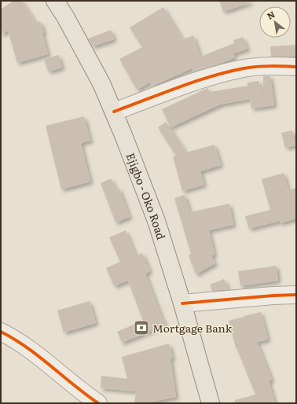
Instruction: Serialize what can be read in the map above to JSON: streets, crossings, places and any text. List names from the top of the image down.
{
  "streets": {
    "main road": ["Ejigbo - Oko Road"]
  },
  "places": {
    "bank": ["Mortgage Bank"]
  },
  "north": "top left"
}
